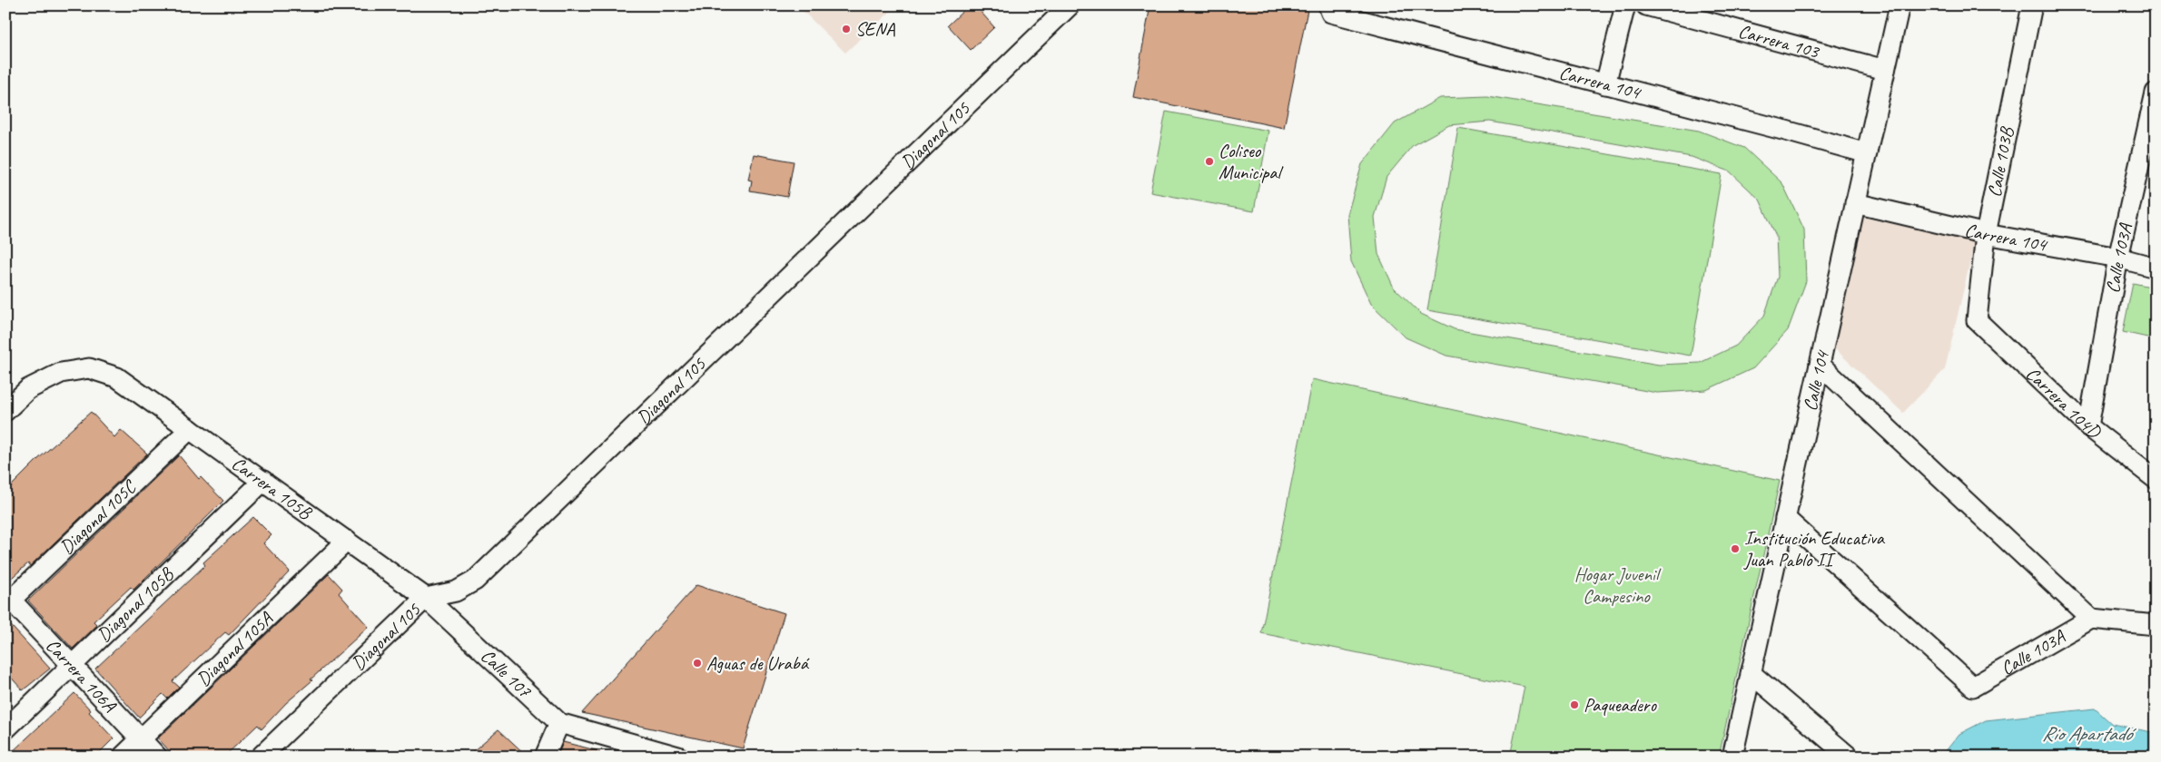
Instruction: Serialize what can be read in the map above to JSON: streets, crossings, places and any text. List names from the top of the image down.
{
  "streets": {
    "street": [
      "Carrera 103",
      "Carrera 104",
      "Diagonal 105",
      "Calle 103B",
      "Calle 103A",
      "Calle 104",
      "Carrera 104D",
      "Carrera 105B",
      "Diagonal 105C",
      "Diagonal 105B",
      "Diagonal 105A",
      "Calle 107",
      "Carrera 106A"
    ]
  },
  "crossings": [
    ["Carrera 103", "Calle 104"],
    ["Carrera 104", "Calle 103B"],
    ["Carrera 104", "Calle 103A"],
    ["Carrera 104", "Calle 104"],
    ["Diagonal 105", "Carrera 105B"],
    ["Diagonal 105", "Calle 107"],
    ["Calle 103B", "Carrera 104D"],
    ["Calle 103A", "Calle 104"],
    ["Calle 103A", "Carrera 104D"],
    ["Carrera 105B", "Diagonal 105C"],
    ["Carrera 105B", "Diagonal 105B"],
    ["Carrera 105B", "Diagonal 105A"],
    ["Carrera 105B", "Calle 107"],
    ["Diagonal 105C", "Carrera 106A"],
    ["Diagonal 105B", "Carrera 106A"],
    ["Diagonal 105A", "Carrera 106A"]
  ],
  "water": ["Rio Apartadó"],
  "parks": ["Hogar Juvenil Campesino"],
  "places": [
    "SENA",
    "Coliseo Municipal",
    "Institución Educativa Juan Pablo II",
    "Aguas de Urabá",
    "Paqueadero"
  ]
}
